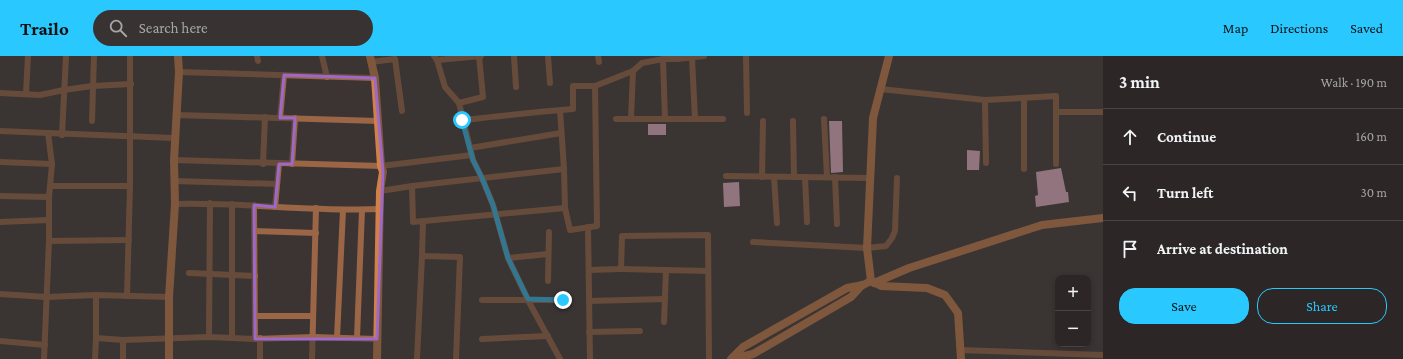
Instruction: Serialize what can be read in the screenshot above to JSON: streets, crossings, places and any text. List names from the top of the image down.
{
  "page": {
    "header": "Trailo",
    "search": "Search here",
    "nav": ["Map", "Directions", "Saved"],
    "heading": ["3 min", "Walk · 190 m"],
    "list": [
      ["Continue", "160 m"],
      ["Turn left", "30 m"],
      "Arrive at destination"
    ],
    "map_buttons": ["+", "−"],
    "buttons": ["Save", "Share"]
  }
}
